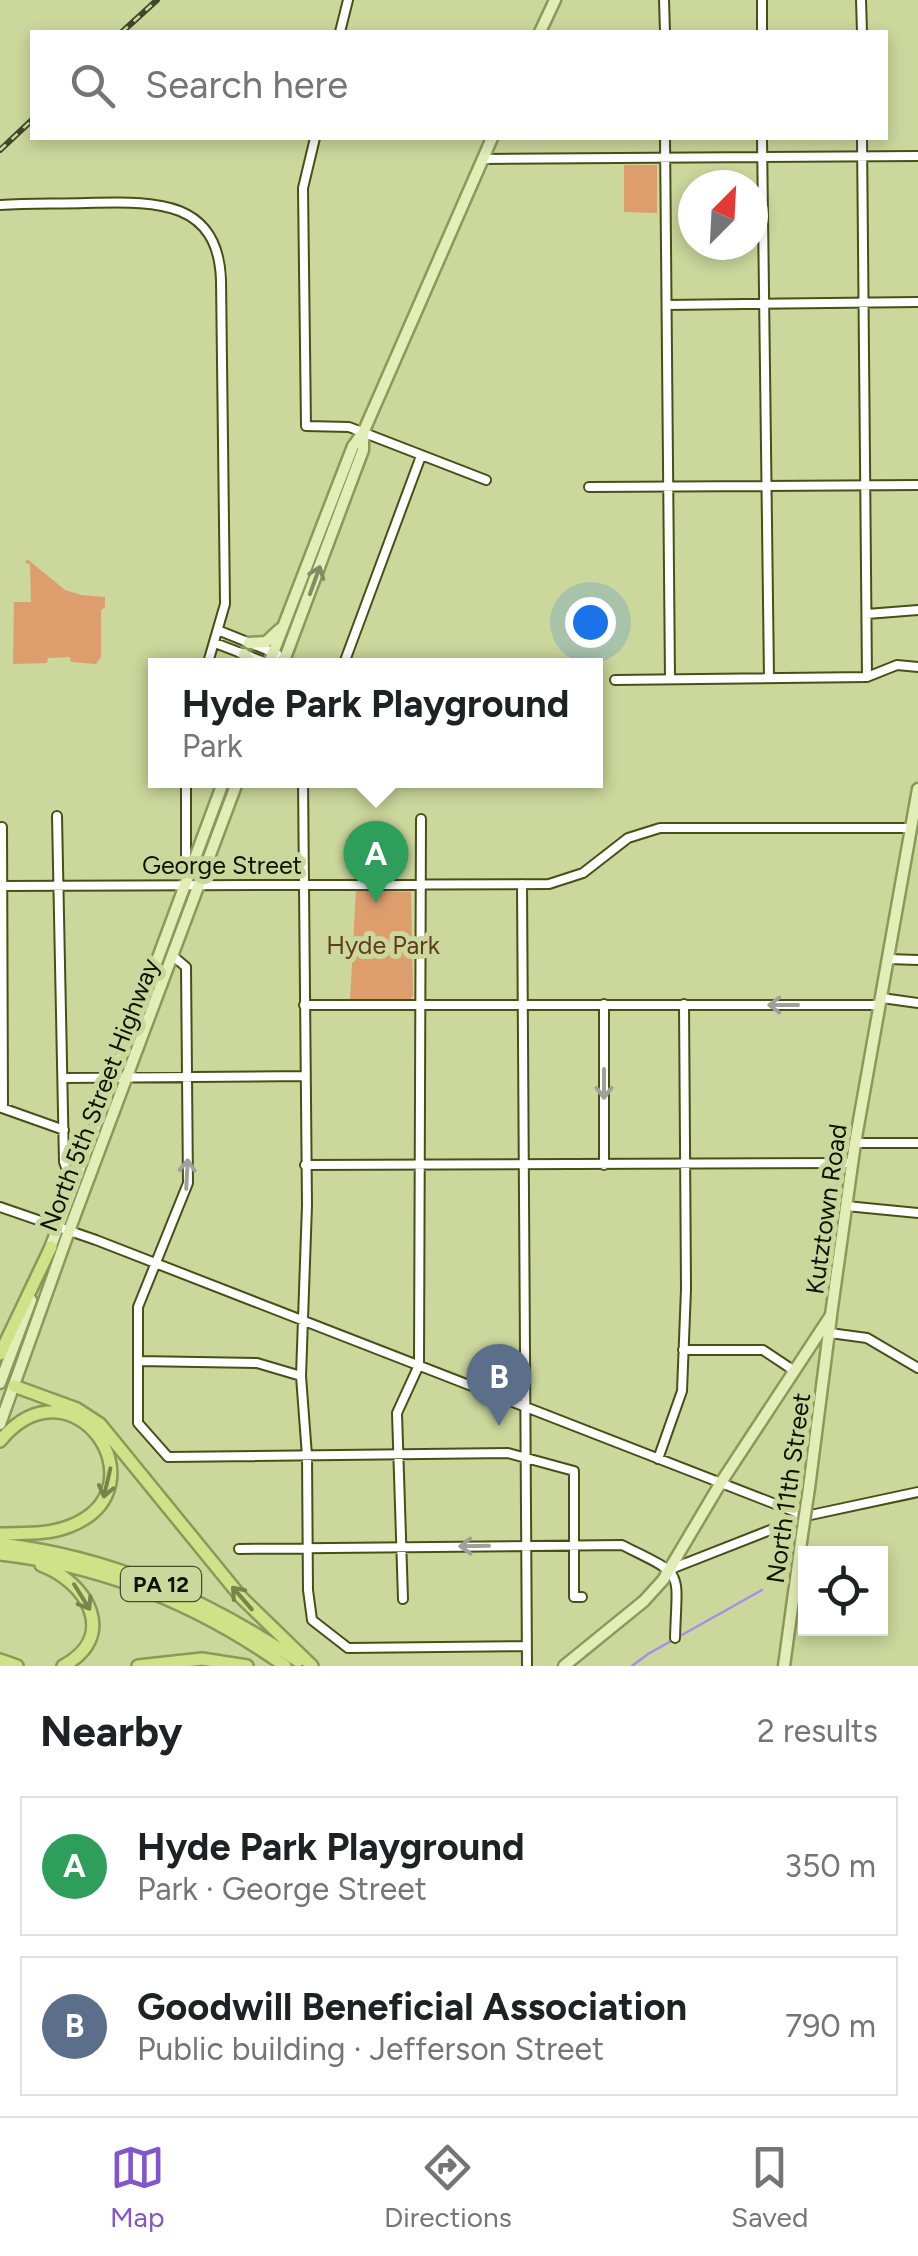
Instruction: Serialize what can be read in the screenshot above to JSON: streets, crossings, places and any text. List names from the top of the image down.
{
  "streets": {
    "highway": ["PA 12"],
    "main road": ["North 5th Street Highway", "Kutztown Road", "North 11th Street"],
    "street": ["George Street"]
  },
  "crossings": [
    ["George Street", "North 5th Street Highway"],
    ["George Street", "Kutztown Road"],
    ["Kutztown Road", "North 11th Street"]
  ],
  "parks": ["Hyde Park"],
  "north": "top right",
  "page": {
    "search": "Search here",
    "popup": ["Hyde Park Playground", "Park"],
    "pins": ["A", "B"],
    "heading": ["Nearby", "2 results"],
    "list": [
      {
        "mark": "A",
        "name": "Hyde Park Playground",
        "note": "Park · George Street",
        "value": "350 m"
      },
      {
        "mark": "B",
        "name": "Goodwill Beneficial Association",
        "note": "Public building · Jefferson Street",
        "value": "790 m"
      }
    ],
    "nav": ["Map", "Directions", "Saved"]
  }
}
